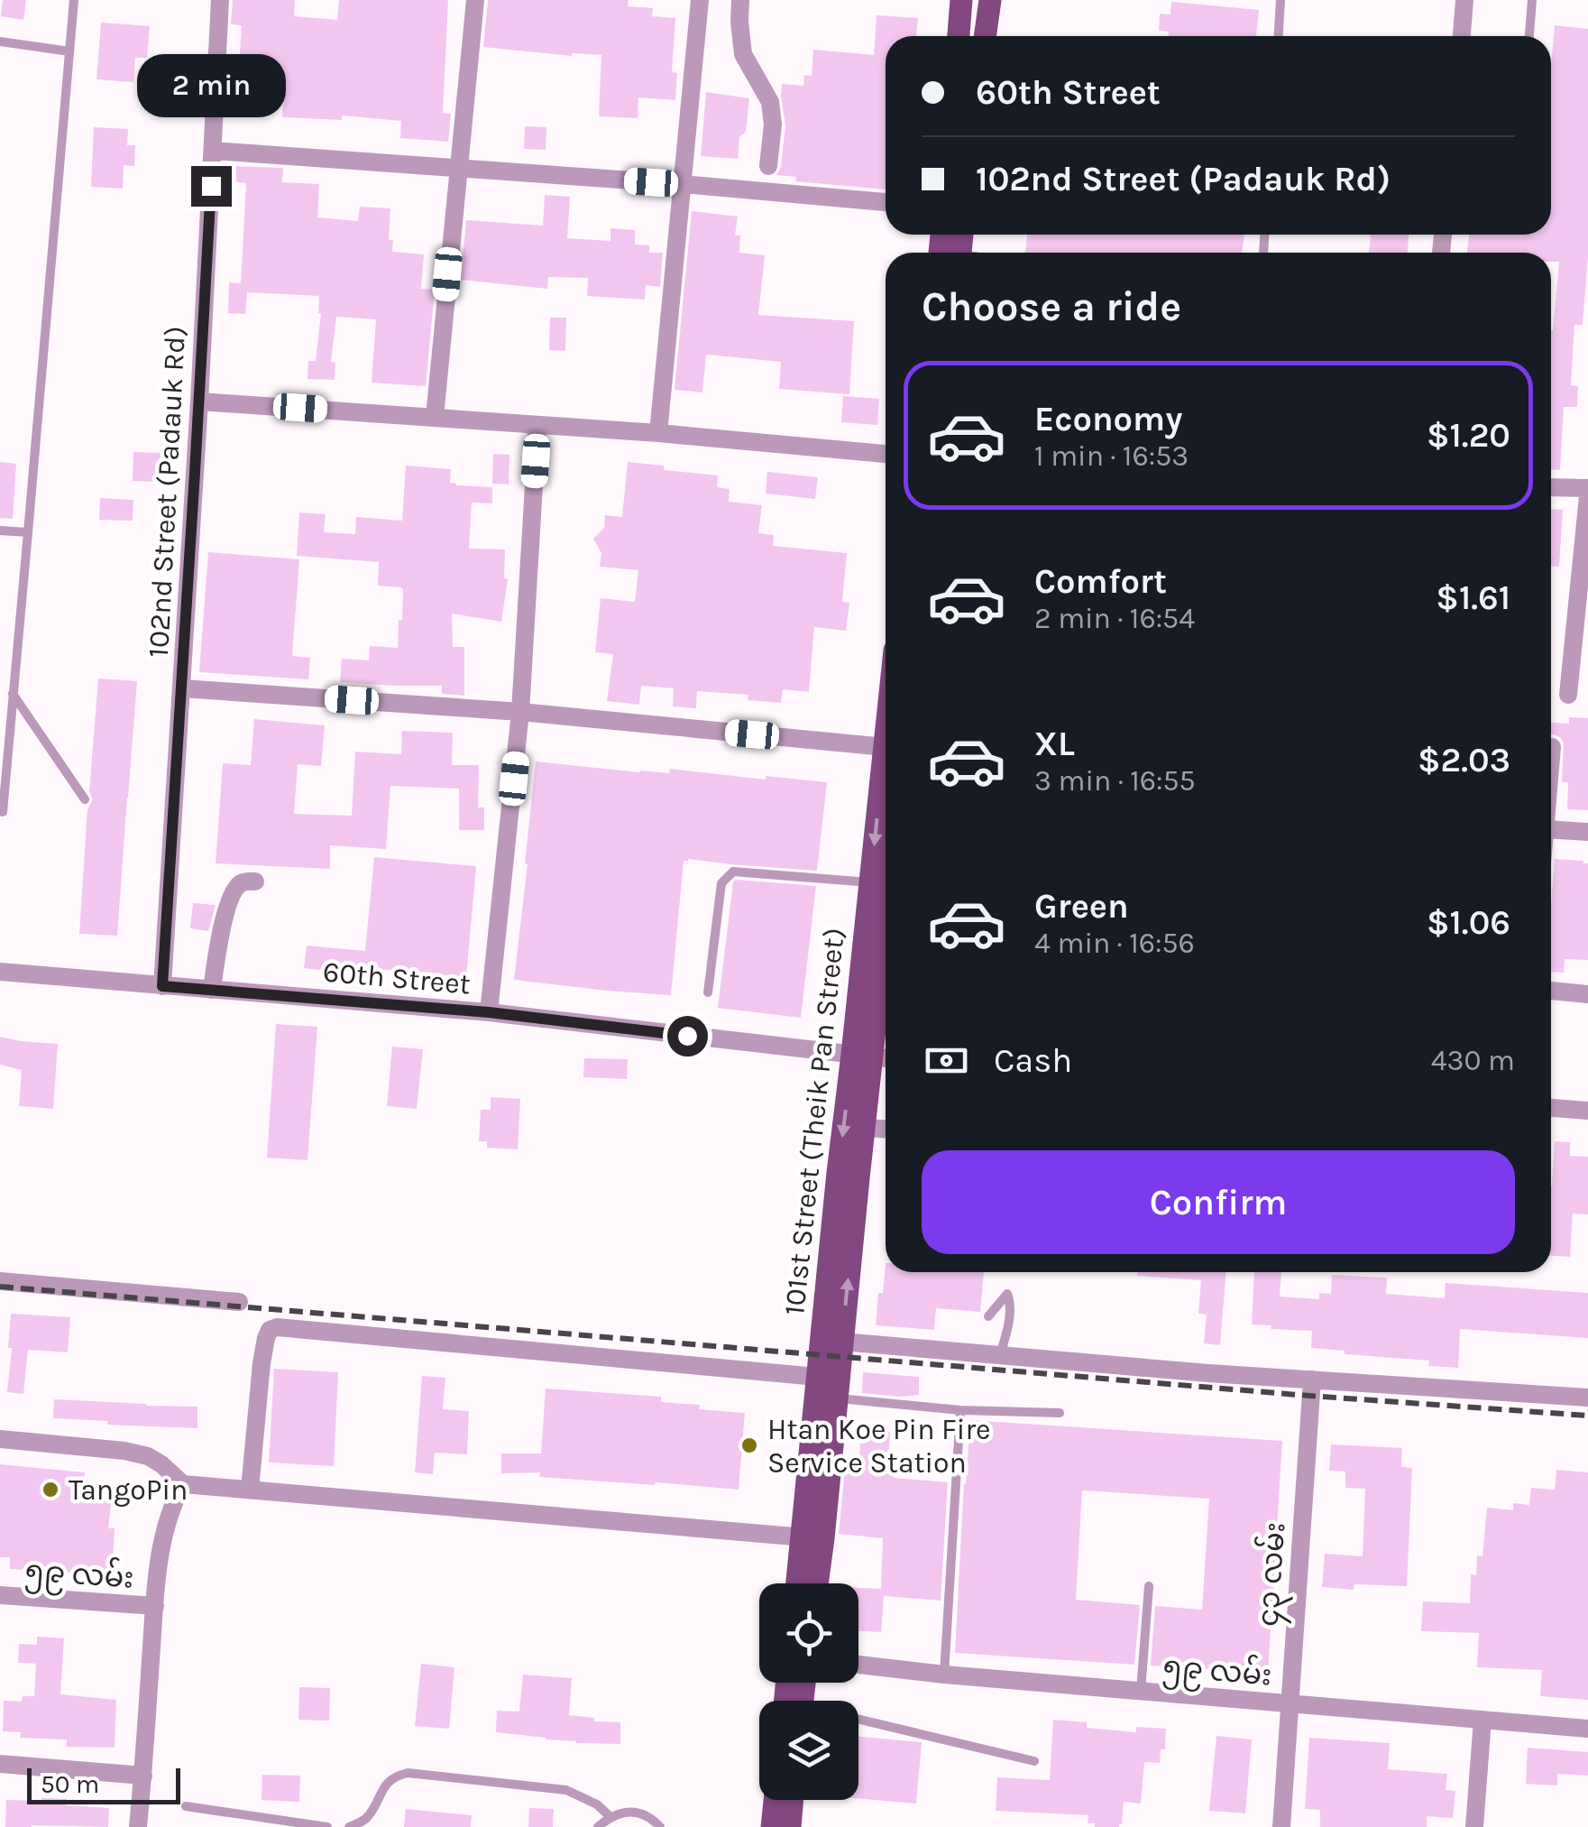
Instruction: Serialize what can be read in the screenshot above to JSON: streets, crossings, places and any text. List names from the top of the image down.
{
  "streets": {
    "main road": ["101st Street (Theik Pan Street)"],
    "street": [
      "102nd Street (Padauk Rd)",
      "60th Street",
      "၅၉ လမ်း",
      "၄၃ လမ်း"
    ]
  },
  "crossings": [
    ["102nd Street (Padauk Rd)", "60th Street"],
    ["60th Street", "101st Street (Theik Pan Street)"],
    ["၅၉ လမ်း", "၄၃ လမ်း"]
  ],
  "places": ["Htan Koe Pin Fire Service Station", "TangoPin"],
  "scale_bar": "50 m",
  "page": {
    "banner": ["60th Street", "102nd Street (Padauk Rd)"],
    "bubble": "2 min",
    "heading": "Choose a ride",
    "list": [
      {
        "name": "Economy",
        "note": "1 min · 16:53",
        "value": "$1.20"
      },
      {
        "name": "Comfort",
        "note": "2 min · 16:54",
        "value": "$1.61"
      },
      {
        "name": "XL",
        "note": "3 min · 16:55",
        "value": "$2.03"
      },
      {
        "name": "Green",
        "note": "4 min · 16:56",
        "value": "$1.06"
      }
    ],
    "pay": ["Cash", "430 m"],
    "buttons": "Confirm",
    "scale": "50 m"
  }
}
